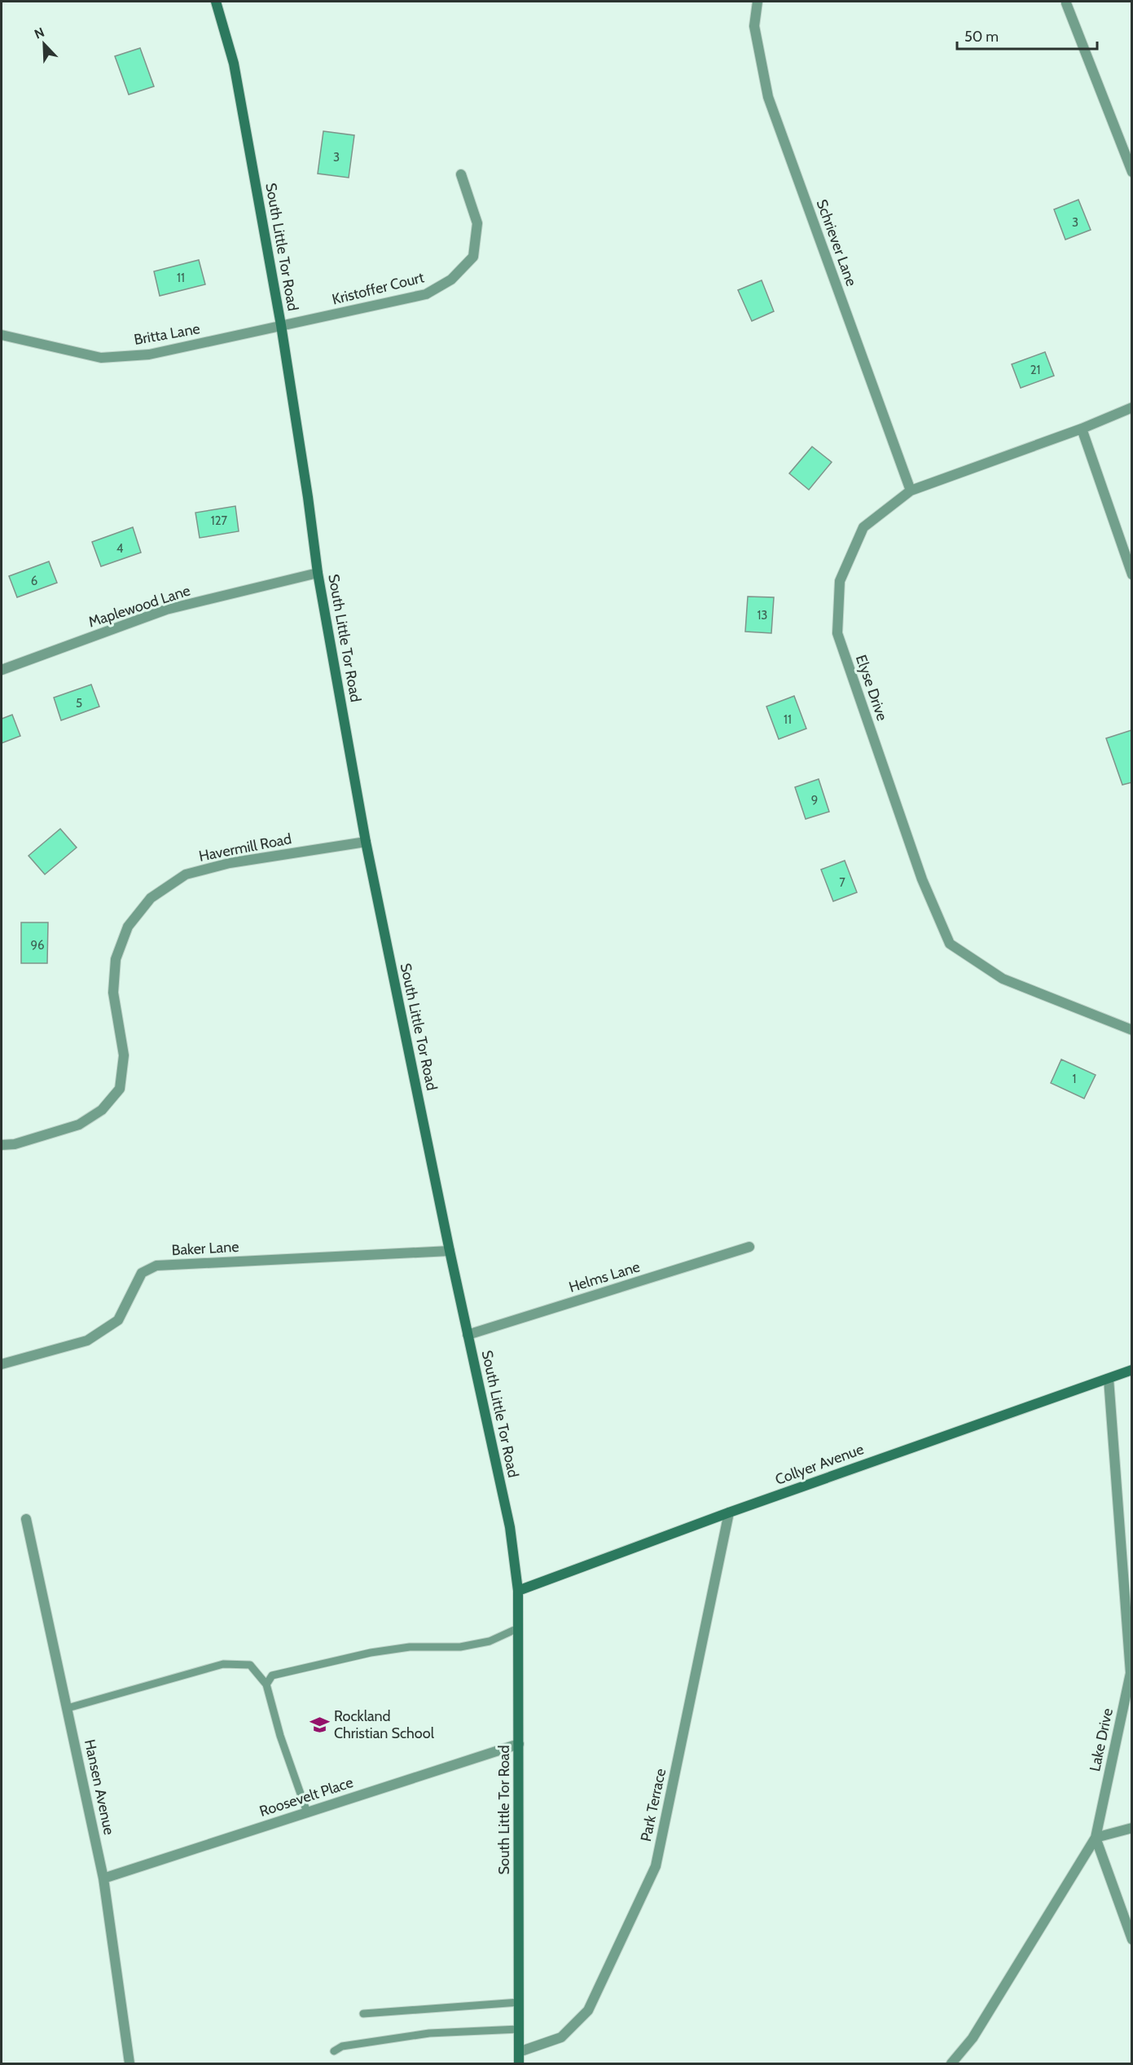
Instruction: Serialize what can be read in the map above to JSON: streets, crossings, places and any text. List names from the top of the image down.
{
  "streets": {
    "street": [
      "Schriever Lane",
      "South Little Tor Road",
      "Kristoffer Court",
      "Britta Lane",
      "Maplewood Lane",
      "Elyse Drive",
      "Havermill Road",
      "Baker Lane",
      "Helms Lane",
      "Collyer Avenue",
      "Lake Drive",
      "Hansen Avenue",
      "Roosevelt Place",
      "Park Terrace"
    ]
  },
  "crossings": [
    ["Schriever Lane", "Elyse Drive"],
    ["South Little Tor Road", "Kristoffer Court"],
    ["South Little Tor Road", "Britta Lane"],
    ["South Little Tor Road", "Maplewood Lane"],
    ["South Little Tor Road", "Havermill Road"],
    ["South Little Tor Road", "Baker Lane"],
    ["South Little Tor Road", "Helms Lane"],
    ["South Little Tor Road", "Collyer Avenue"],
    ["South Little Tor Road", "Roosevelt Place"],
    ["South Little Tor Road", "Park Terrace"],
    ["Kristoffer Court", "Britta Lane"],
    ["Collyer Avenue", "Lake Drive"],
    ["Collyer Avenue", "Park Terrace"],
    ["Hansen Avenue", "Roosevelt Place"]
  ],
  "places": {
    "school or university": ["Rockland Christian School"]
  },
  "house_numbers": [
    "3",
    "3",
    "11",
    "21",
    "127",
    "4",
    "6",
    "13",
    "5",
    "11",
    "9",
    "7",
    "96",
    "1"
  ],
  "scale_bar": "50 m",
  "north": "top left"
}
